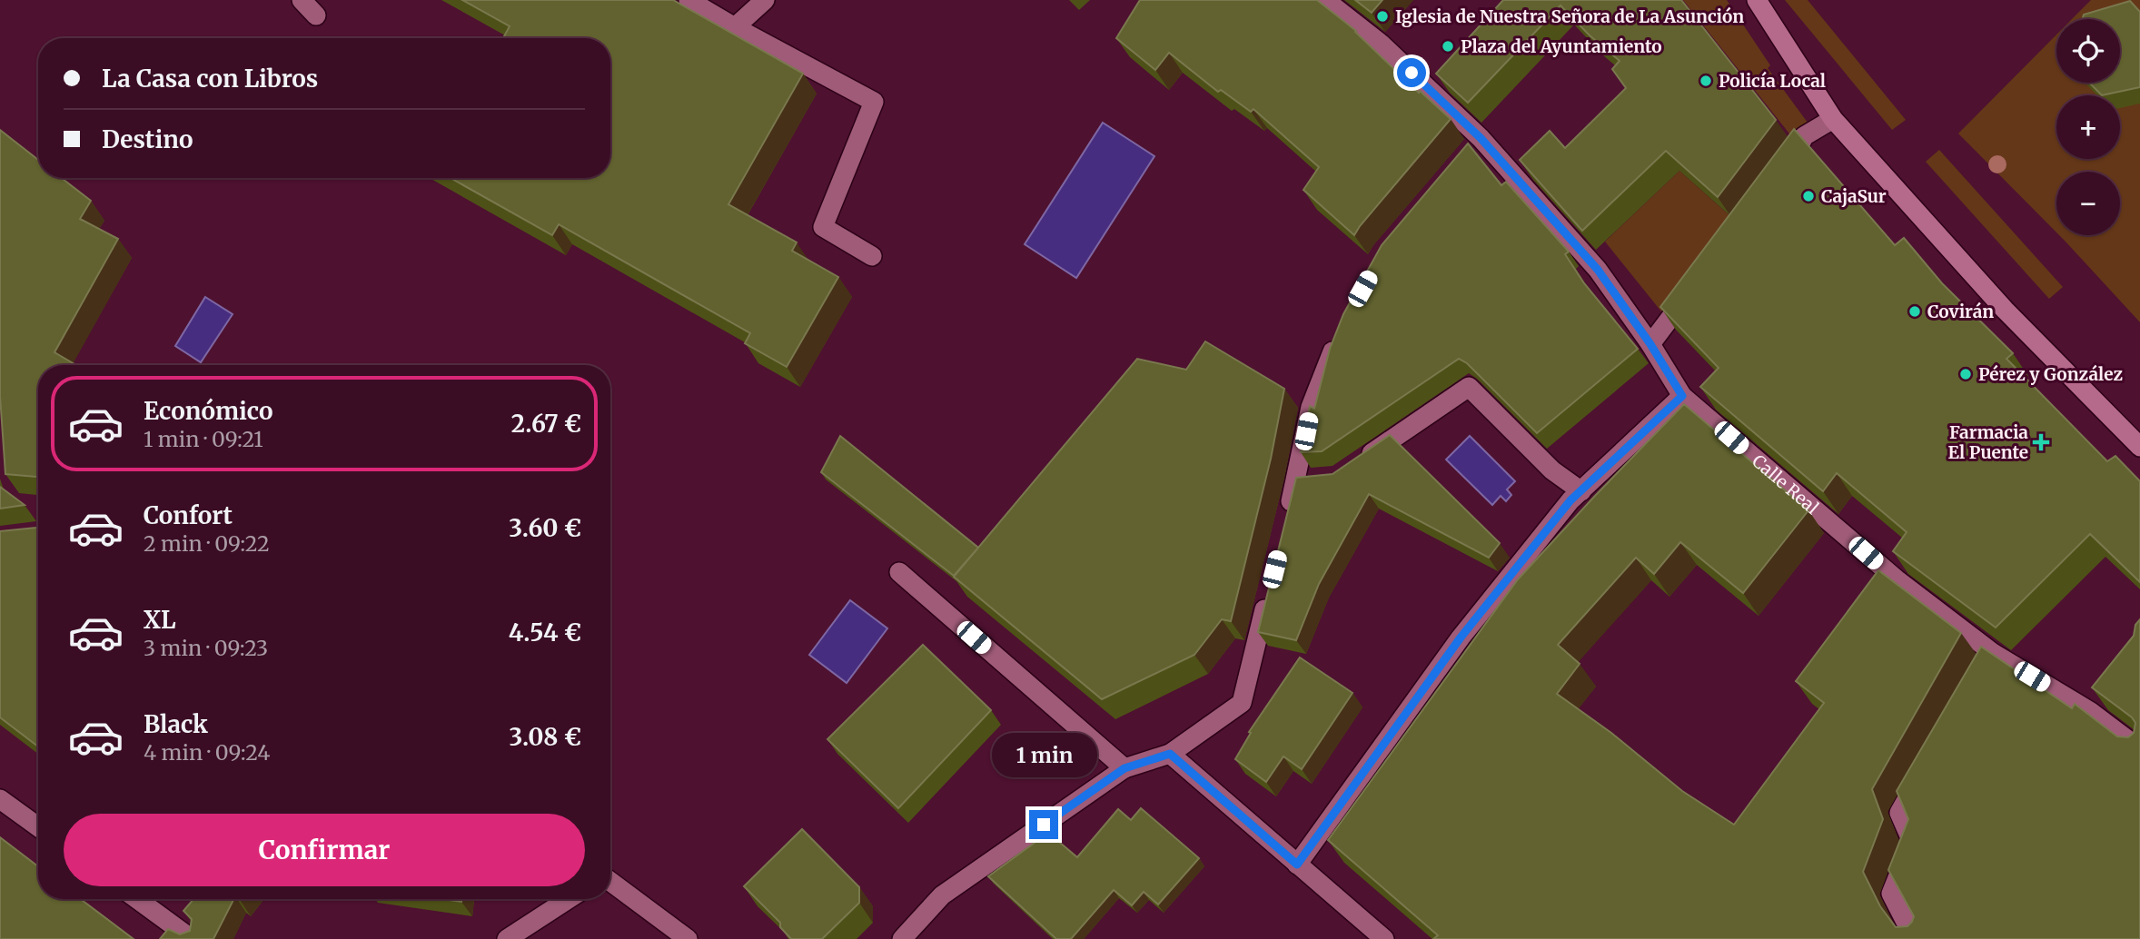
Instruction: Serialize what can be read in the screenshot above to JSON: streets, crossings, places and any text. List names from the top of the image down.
{
  "streets": {
    "street": ["Calle Real"]
  },
  "places": {
    "other": [
      "Iglesia de Nuestra Señora de La Asunción",
      "Plaza del Ayuntamiento",
      "Policía Local",
      "CajaSur",
      "Covirán",
      "Pérez y González"
    ],
    "health": ["Farmacia El Puente"]
  },
  "page": {
    "map_buttons": ["+", "−"],
    "banner": ["La Casa con Libros", "Destino"],
    "list": [
      {
        "name": "Económico",
        "note": "1 min · 09:21",
        "value": "2.67 €"
      },
      {
        "name": "Confort",
        "note": "2 min · 09:22",
        "value": "3.60 €"
      },
      {
        "name": "XL",
        "note": "3 min · 09:23",
        "value": "4.54 €"
      },
      {
        "name": "Black",
        "note": "4 min · 09:24",
        "value": "3.08 €"
      }
    ],
    "bubble": "1 min",
    "buttons": "Confirmar"
  }
}
